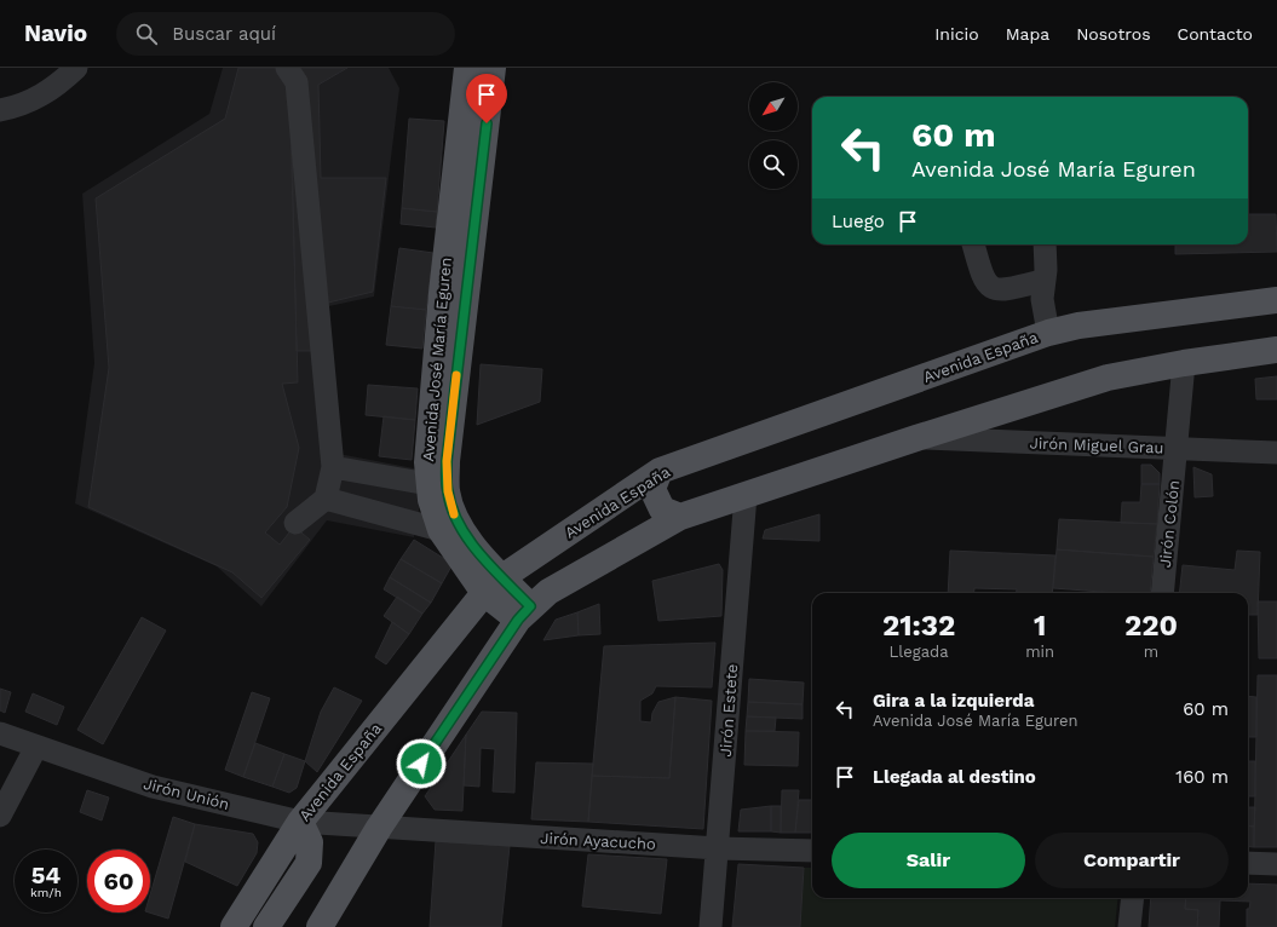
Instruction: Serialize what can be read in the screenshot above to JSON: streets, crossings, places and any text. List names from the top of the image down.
{
  "streets": {
    "main road": ["Avenida España", "Avenida José María Eguren"],
    "street": [
      "Jirón Miguel Grau",
      "Jirón Colón",
      "Jirón Estete",
      "Jirón Unión",
      "Jirón Ayacucho"
    ]
  },
  "crossings": [
    ["Avenida España", "Avenida José María Eguren"],
    ["Avenida España", "Jirón Unión"],
    ["Jirón Miguel Grau", "Jirón Colón"],
    ["Jirón Estete", "Jirón Ayacucho"],
    ["Jirón Unión", "Jirón Ayacucho"]
  ],
  "north": "bottom left",
  "page": {
    "header": "Navio",
    "search": "Buscar aquí",
    "nav": [
      "Inicio",
      "Mapa",
      "Nosotros",
      "Contacto"
    ],
    "turn": ["60 m", "Avenida José María Eguren"],
    "then": "Luego",
    "eta": [
      "21:32",
      "Llegada",
      "1",
      "min",
      "220",
      "m"
    ],
    "list": [
      {
        "name": "Gira a la izquierda",
        "note": "Avenida José María Eguren",
        "value": "60 m"
      },
      {
        "name": "Llegada al destino",
        "value": "160 m"
      }
    ],
    "buttons": ["Salir", "Compartir"],
    "speed": "54 km/h",
    "limit": "60"
  }
}
